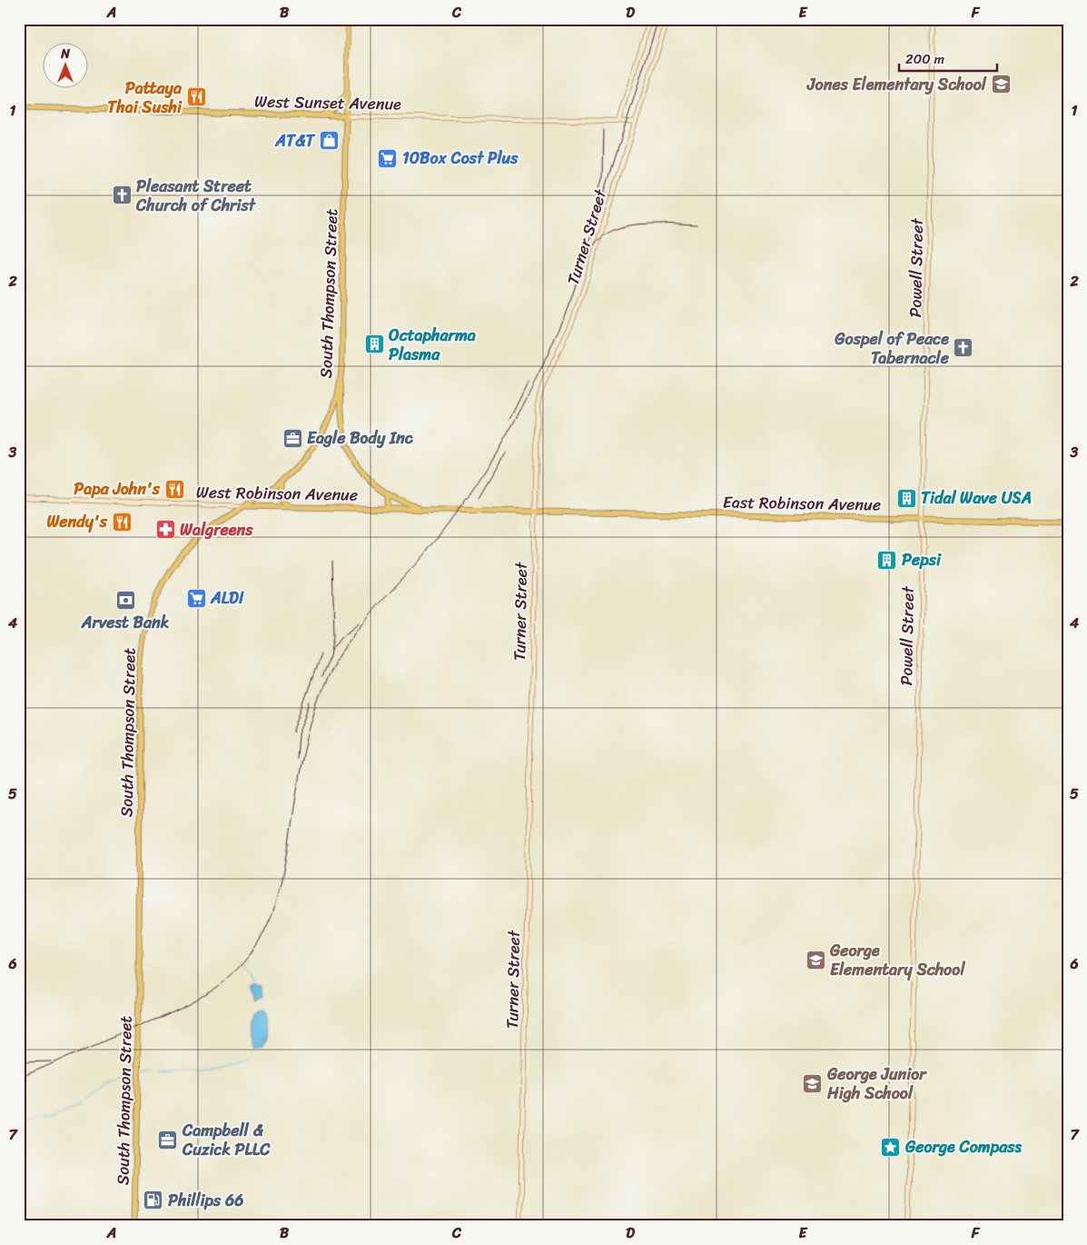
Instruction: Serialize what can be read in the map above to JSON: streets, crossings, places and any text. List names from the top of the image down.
{
  "streets": {
    "highway": [
      "West Sunset Avenue",
      "South Thompson Street",
      "West Robinson Avenue",
      "East Robinson Avenue"
    ],
    "street": ["Turner Street", "Powell Street"]
  },
  "crossings": [
    ["West Sunset Avenue", "Turner Street"],
    ["West Sunset Avenue", "South Thompson Street"],
    ["Turner Street", "West Robinson Avenue"],
    ["Turner Street", "East Robinson Avenue"],
    ["Powell Street", "East Robinson Avenue"],
    ["South Thompson Street", "West Robinson Avenue"],
    ["West Robinson Avenue", "East Robinson Avenue"]
  ],
  "places": {
    "school or university": ["Jones Elementary School", "George Elementary School", "George Junior High School"],
    "restaurant": ["Pattaya Thai Sushi", "Papa John's", "Wendy's"],
    "shop": ["AT&T"],
    "supermarket": ["10Box Cost Plus", "ALDI"],
    "church": ["Pleasant Street Church of Christ", "Gospel of Peace Tabernacle"],
    "building": ["Octapharma Plasma", "Tidal Wave USA", "Pepsi"],
    "office": ["Eagle Body Inc", "Campbell & Cuzick PLLC"],
    "pharmacy": ["Walgreens"],
    "bank": ["Arvest Bank"],
    "place": ["George Compass"],
    "fuel station": ["Phillips 66"]
  },
  "scale_bar": "200 m",
  "north": "top",
  "grid": {
    "columns": [
      "A",
      "B",
      "C",
      "D",
      "E",
      "F"
    ],
    "rows": [
      "1",
      "2",
      "3",
      "4",
      "5",
      "6",
      "7"
    ]
  }
}
